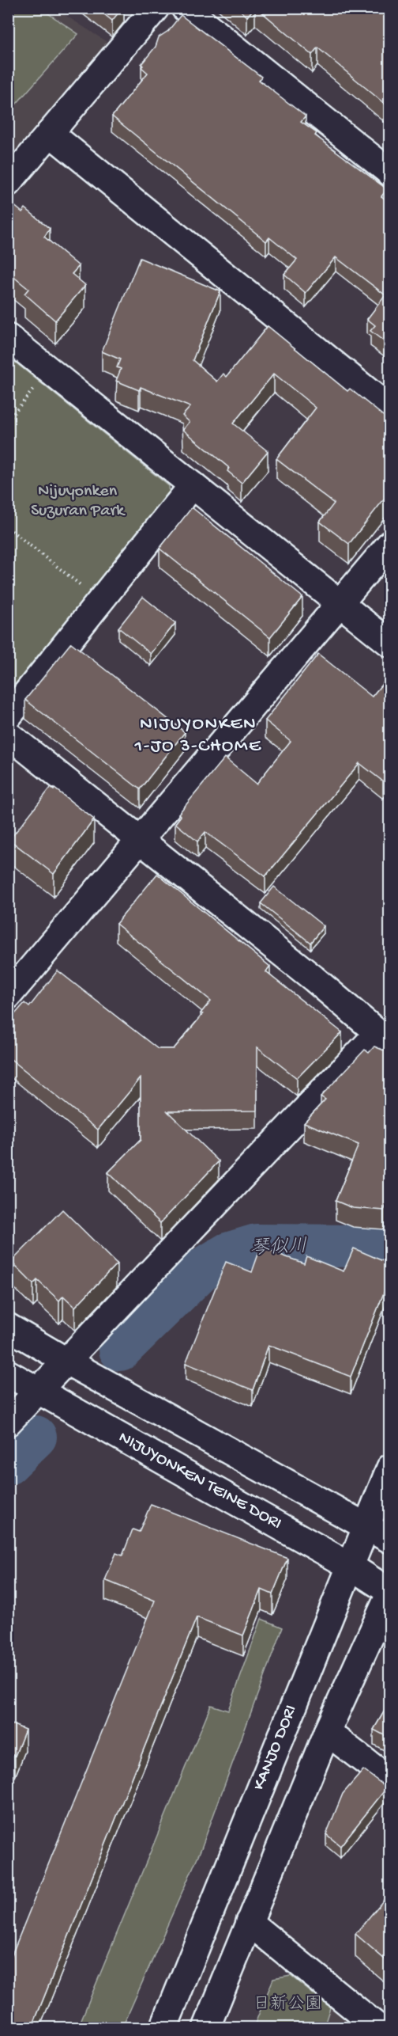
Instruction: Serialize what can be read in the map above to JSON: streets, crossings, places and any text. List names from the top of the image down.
{
  "streets": {
    "street": ["NIJUYONKEN TEINE DORI", "KANJO DORI"]
  },
  "crossings": [
    ["NIJUYONKEN TEINE DORI", "KANJO DORI"]
  ],
  "districts": ["NIJUYONKEN 1-JO 3-CHOME"],
  "water": ["琴似川"],
  "parks": ["Nijuyonken Suzuran Park", "日新公園"]
}
